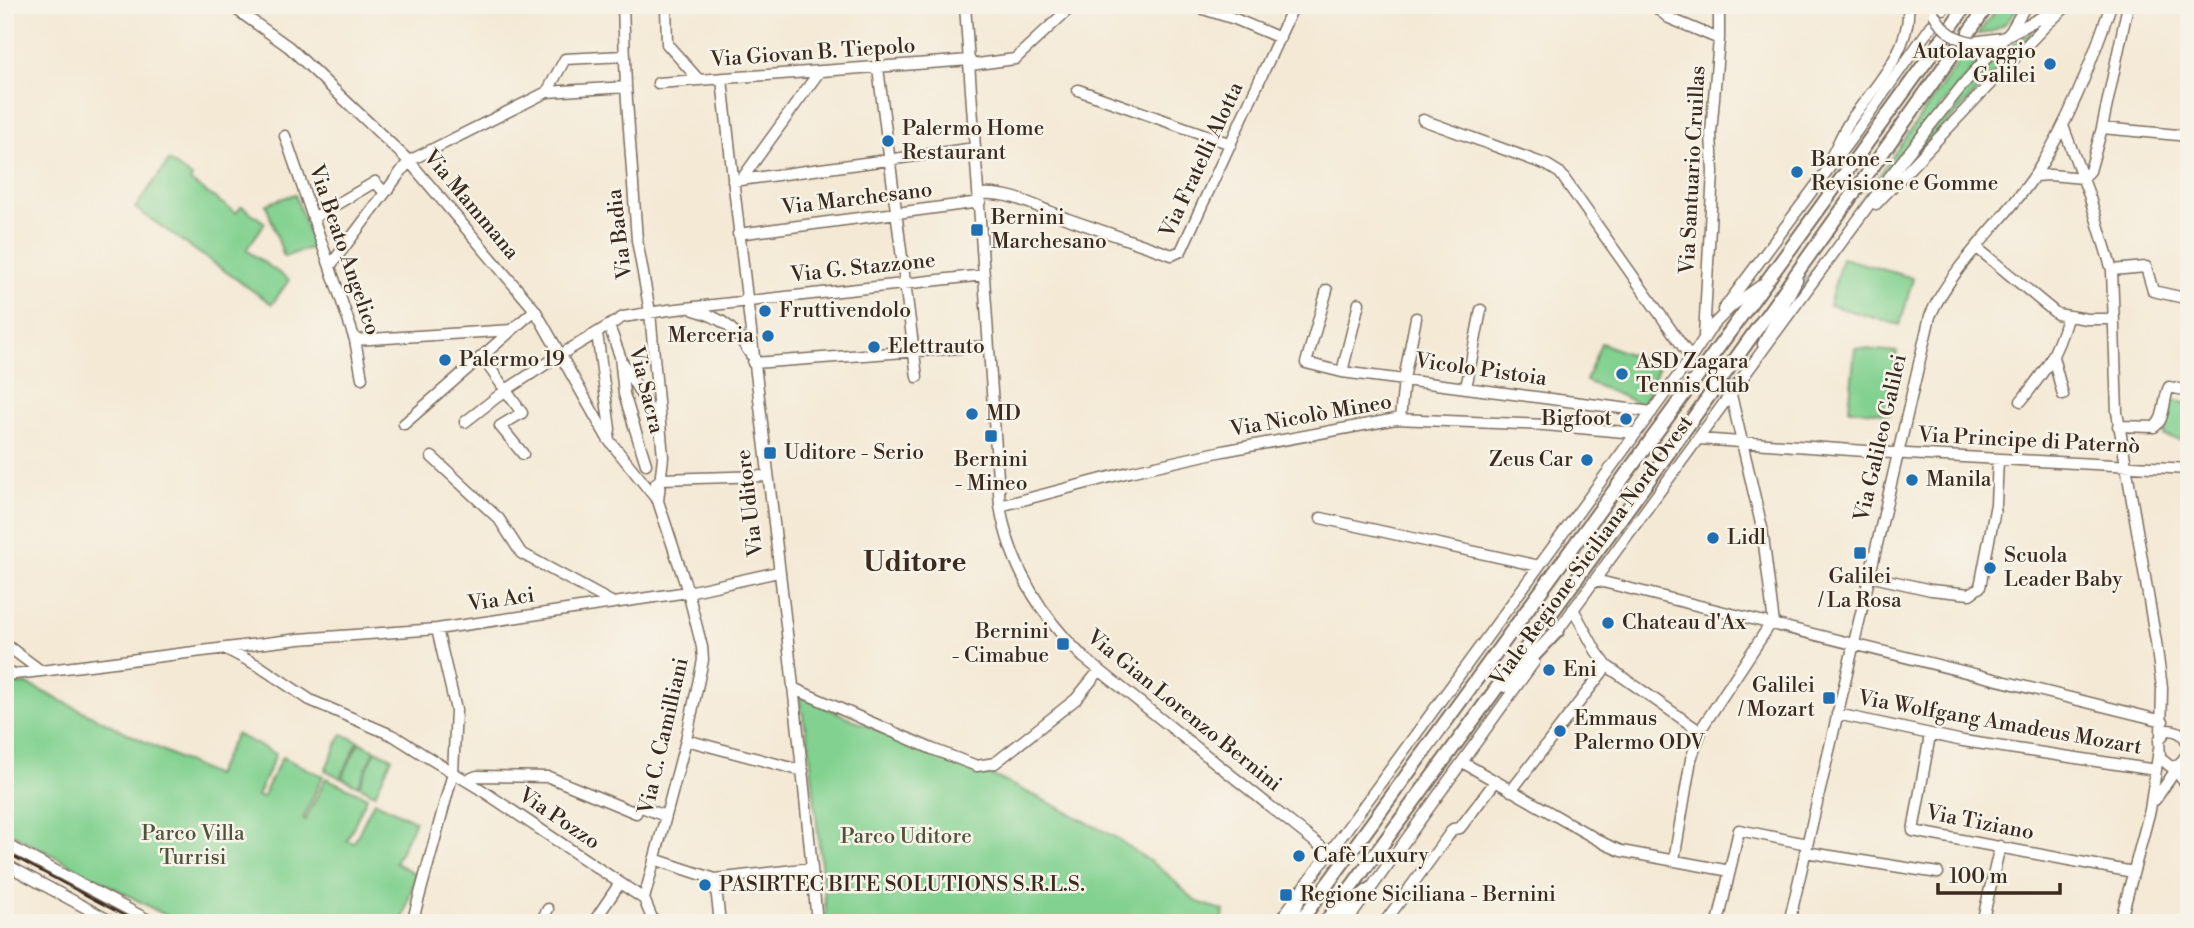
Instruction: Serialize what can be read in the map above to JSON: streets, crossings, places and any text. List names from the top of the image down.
{
  "streets": {
    "main road": ["Viale Regione Siciliana Nord Ovest"],
    "street": [
      "Via Giovan B. Tiepolo",
      "Via Fratelli Alotta",
      "Via Santuario Cruillas",
      "Via Marchesano",
      "Via Mammana",
      "Via Badia",
      "Via Beato Angelico",
      "Via G. Stazzone",
      "Vicolo Pistoia",
      "Via Sacra",
      "Via Nicolò Mineo",
      "Via Galileo Galilei",
      "Via Principe di Paternò",
      "Via Uditore",
      "Via Aci",
      "Via Gian Lorenzo Bernini",
      "Via Wolfgang Amadeus Mozart",
      "Via C. Camilliani",
      "Via Pozzo",
      "Via Tiziano"
    ]
  },
  "crossings": [
    ["Via Giovan B. Tiepolo", "Via Uditore"],
    ["Via Giovan B. Tiepolo", "Via Gian Lorenzo Bernini"],
    ["Via Fratelli Alotta", "Via Marchesano"],
    ["Via Fratelli Alotta", "Via Gian Lorenzo Bernini"],
    ["Via Marchesano", "Via Uditore"],
    ["Via Marchesano", "Via Gian Lorenzo Bernini"],
    ["Via Mammana", "Via Badia"],
    ["Via Mammana", "Via G. Stazzone"],
    ["Via Mammana", "Via C. Camilliani"],
    ["Via Badia", "Via G. Stazzone"],
    ["Via Badia", "Via C. Camilliani"],
    ["Via G. Stazzone", "Via Sacra"],
    ["Via G. Stazzone", "Via Uditore"],
    ["Via G. Stazzone", "Via Gian Lorenzo Bernini"],
    ["Via Nicolò Mineo", "Via Gian Lorenzo Bernini"],
    ["Via Galileo Galilei", "Via Principe di Paternò"],
    ["Via Galileo Galilei", "Via Wolfgang Amadeus Mozart"],
    ["Via Principe di Paternò", "Viale Regione Siciliana Nord Ovest"],
    ["Via Uditore", "Via Aci"],
    ["Via Aci", "Via C. Camilliani"],
    ["Via Aci", "Via Pozzo"],
    ["Via Wolfgang Amadeus Mozart", "Via Tiziano"],
    ["Via C. Camilliani", "Via Pozzo"]
  ],
  "districts": ["Uditore"],
  "parks": ["Parco Villa Turrisi", "Parco Uditore"],
  "places": {
    "other": [
      "Autolavaggio Galilei",
      "Palermo Home Restaurant",
      "Barone - Revisione e Gomme",
      "Fruttivendolo",
      "Merceria",
      "Elettrauto",
      "Palermo 19",
      "ASD Zagara Tennis Club",
      "MD",
      "Bigfoot",
      "Zeus Car",
      "Manila",
      "Lidl",
      "Scuola Leader Baby",
      "Chateau d'Ax",
      "Eni",
      "Emmaus Palermo ODV",
      "Cafè Luxury",
      "PASIRTEC BITE SOLUTIONS S.R.L.S."
    ],
    "transit": [
      "Bernini Marchesano",
      "Bernini - Mineo",
      "Uditore - Serio",
      "Galilei / La Rosa",
      "Bernini - Cimabue",
      "Galilei / Mozart",
      "Regione Siciliana - Bernini"
    ]
  },
  "scale_bar": "100 m"
}
